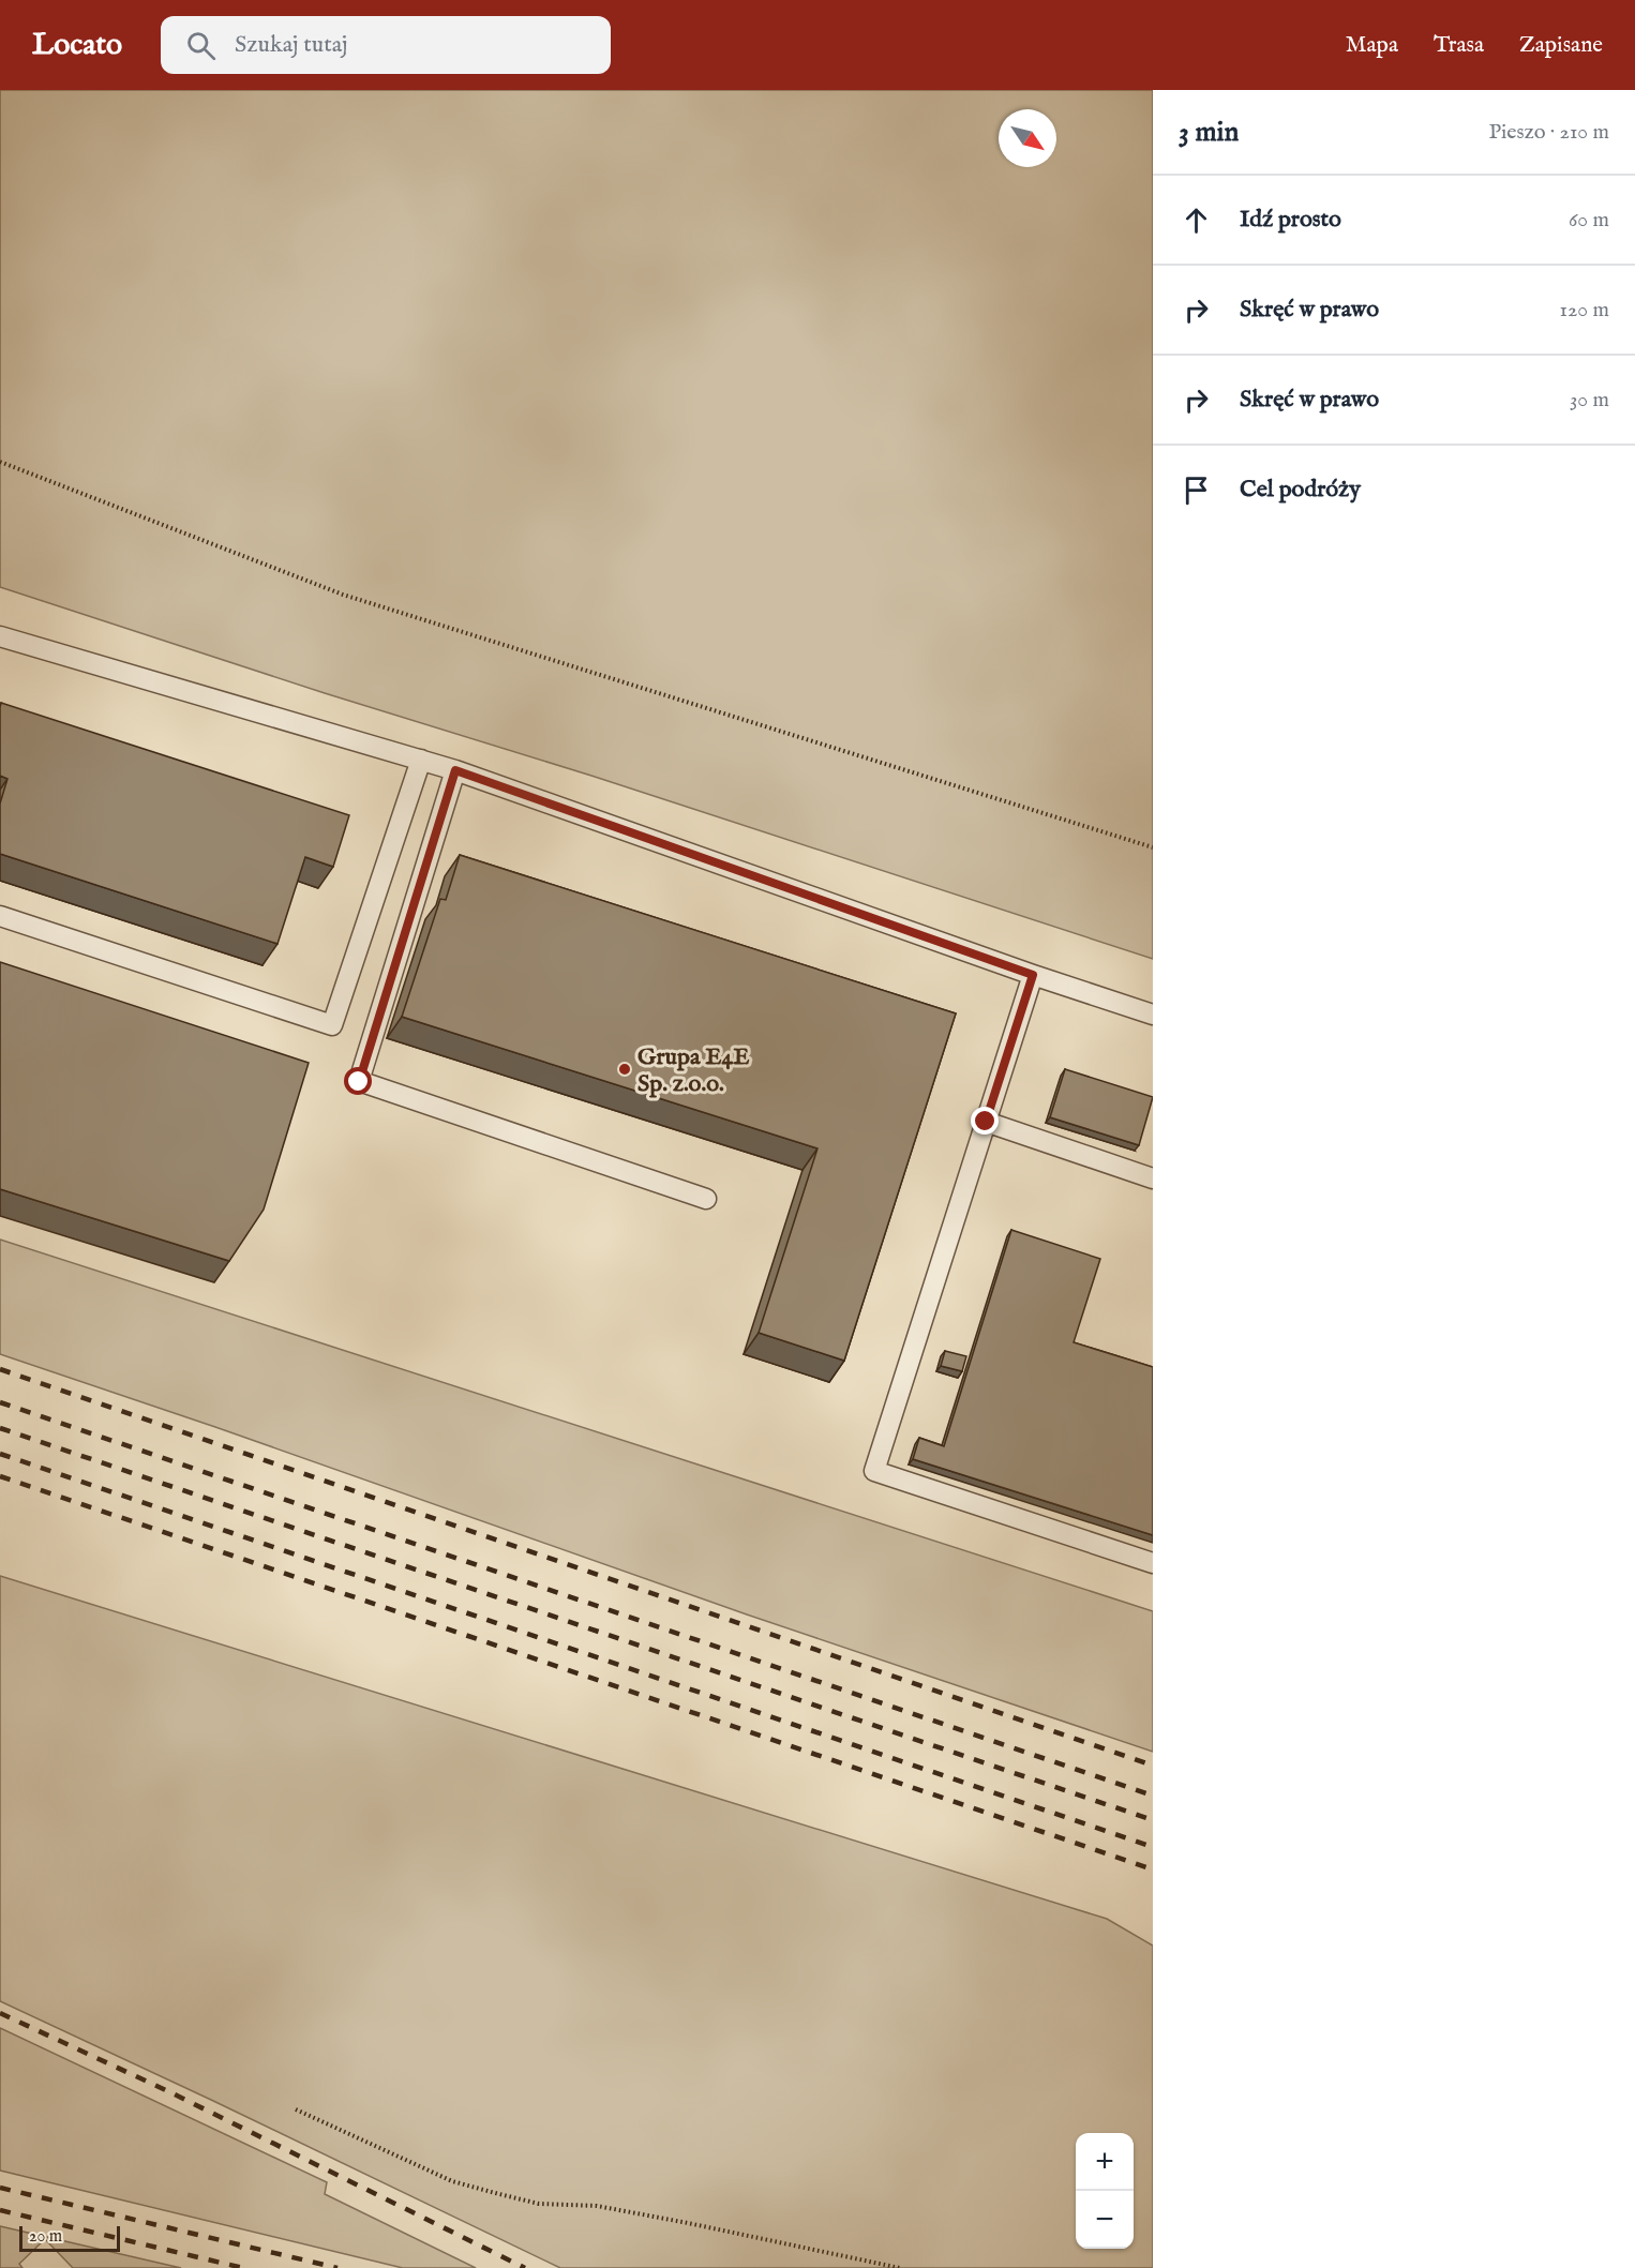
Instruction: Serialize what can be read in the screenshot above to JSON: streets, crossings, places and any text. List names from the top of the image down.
{
  "places": ["Grupa E4E Sp. z.o.o."],
  "scale_bar": "20 m",
  "north": "bottom right",
  "page": {
    "header": "Locato",
    "search": "Szukaj tutaj",
    "nav": ["Mapa", "Trasa", "Zapisane"],
    "heading": ["3 min", "Pieszo · 210 m"],
    "list": [
      ["Idź prosto", "60 m"],
      ["Skręć w prawo", "120 m"],
      ["Skręć w prawo", "30 m"],
      "Cel podróży"
    ],
    "map_buttons": ["+", "−"],
    "scale": "20 m"
  }
}
